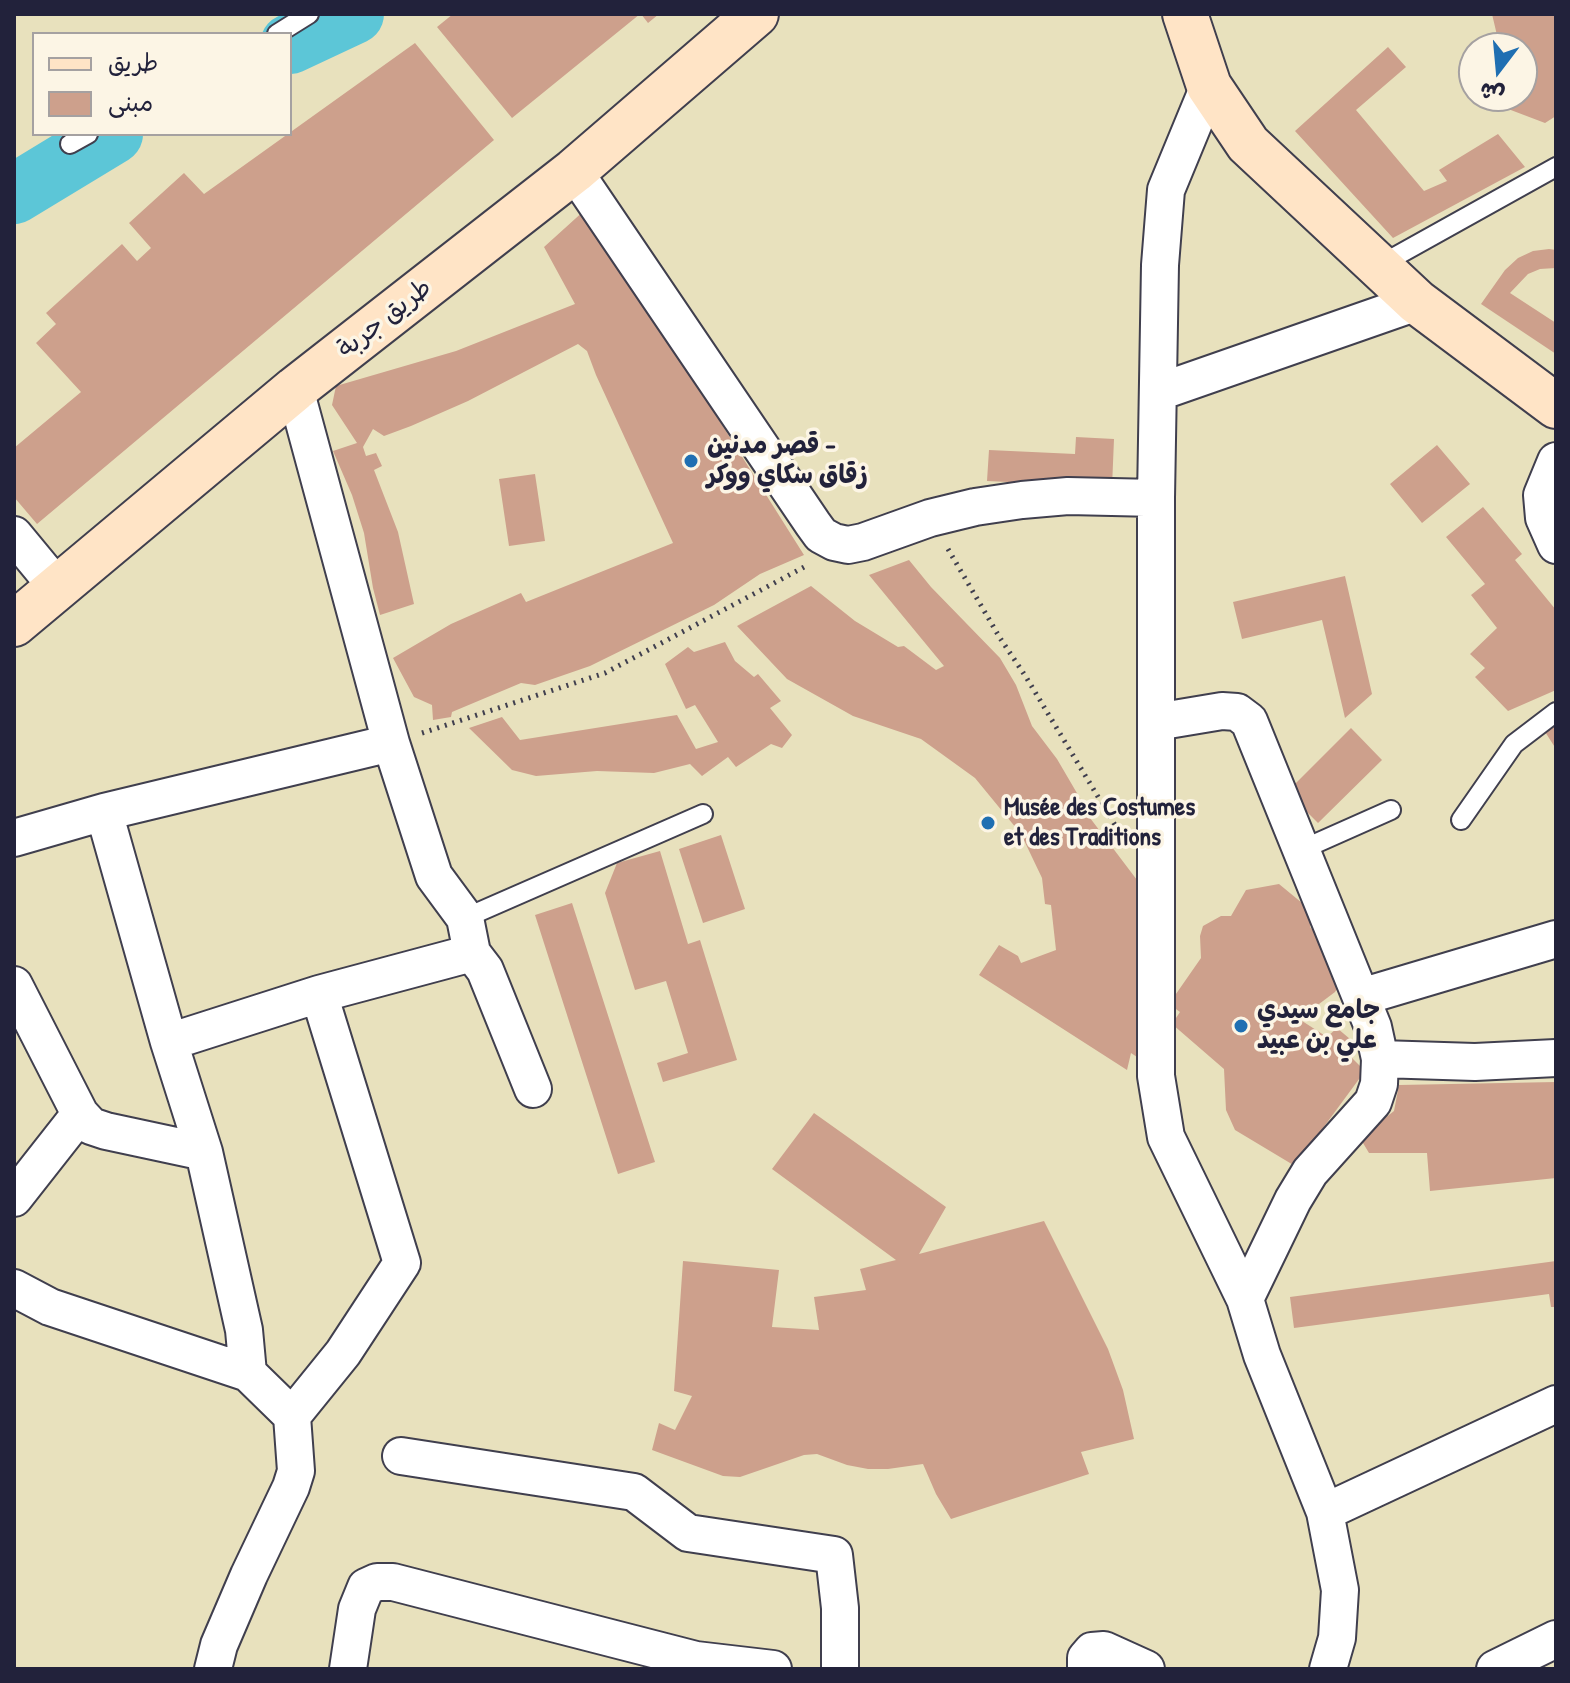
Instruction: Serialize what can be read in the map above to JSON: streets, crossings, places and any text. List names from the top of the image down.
{
  "streets": {
    "main road": ["طريق جربة"]
  },
  "places": ["قصر مدنين - زقاق سكاي ووكر", "Musée des Costumes et des Traditions", "جامع سيدي علي بن عبيد"],
  "legend": ["طريق", "مبنى"],
  "north": "bottom"
}
